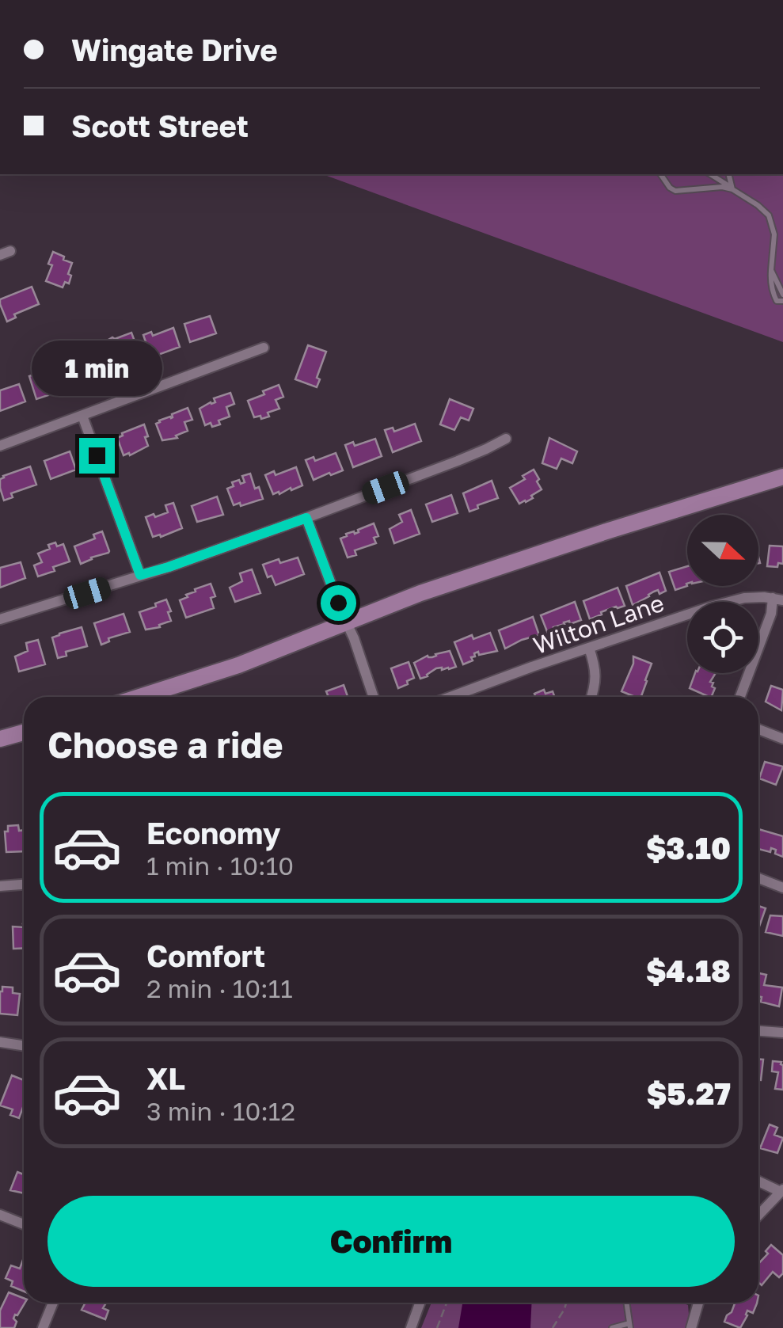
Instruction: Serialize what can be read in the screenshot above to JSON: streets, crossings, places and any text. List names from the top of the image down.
{
  "streets": {
    "street": ["Wilton Lane"]
  },
  "north": "right",
  "page": {
    "banner": ["Wingate Drive", "Scott Street"],
    "bubble": "1 min",
    "heading": "Choose a ride",
    "list": [
      {
        "name": "Economy",
        "note": "1 min · 10:10",
        "value": "$3.10"
      },
      {
        "name": "Comfort",
        "note": "2 min · 10:11",
        "value": "$4.18"
      },
      {
        "name": "XL",
        "note": "3 min · 10:12",
        "value": "$5.27"
      }
    ],
    "buttons": "Confirm"
  }
}
